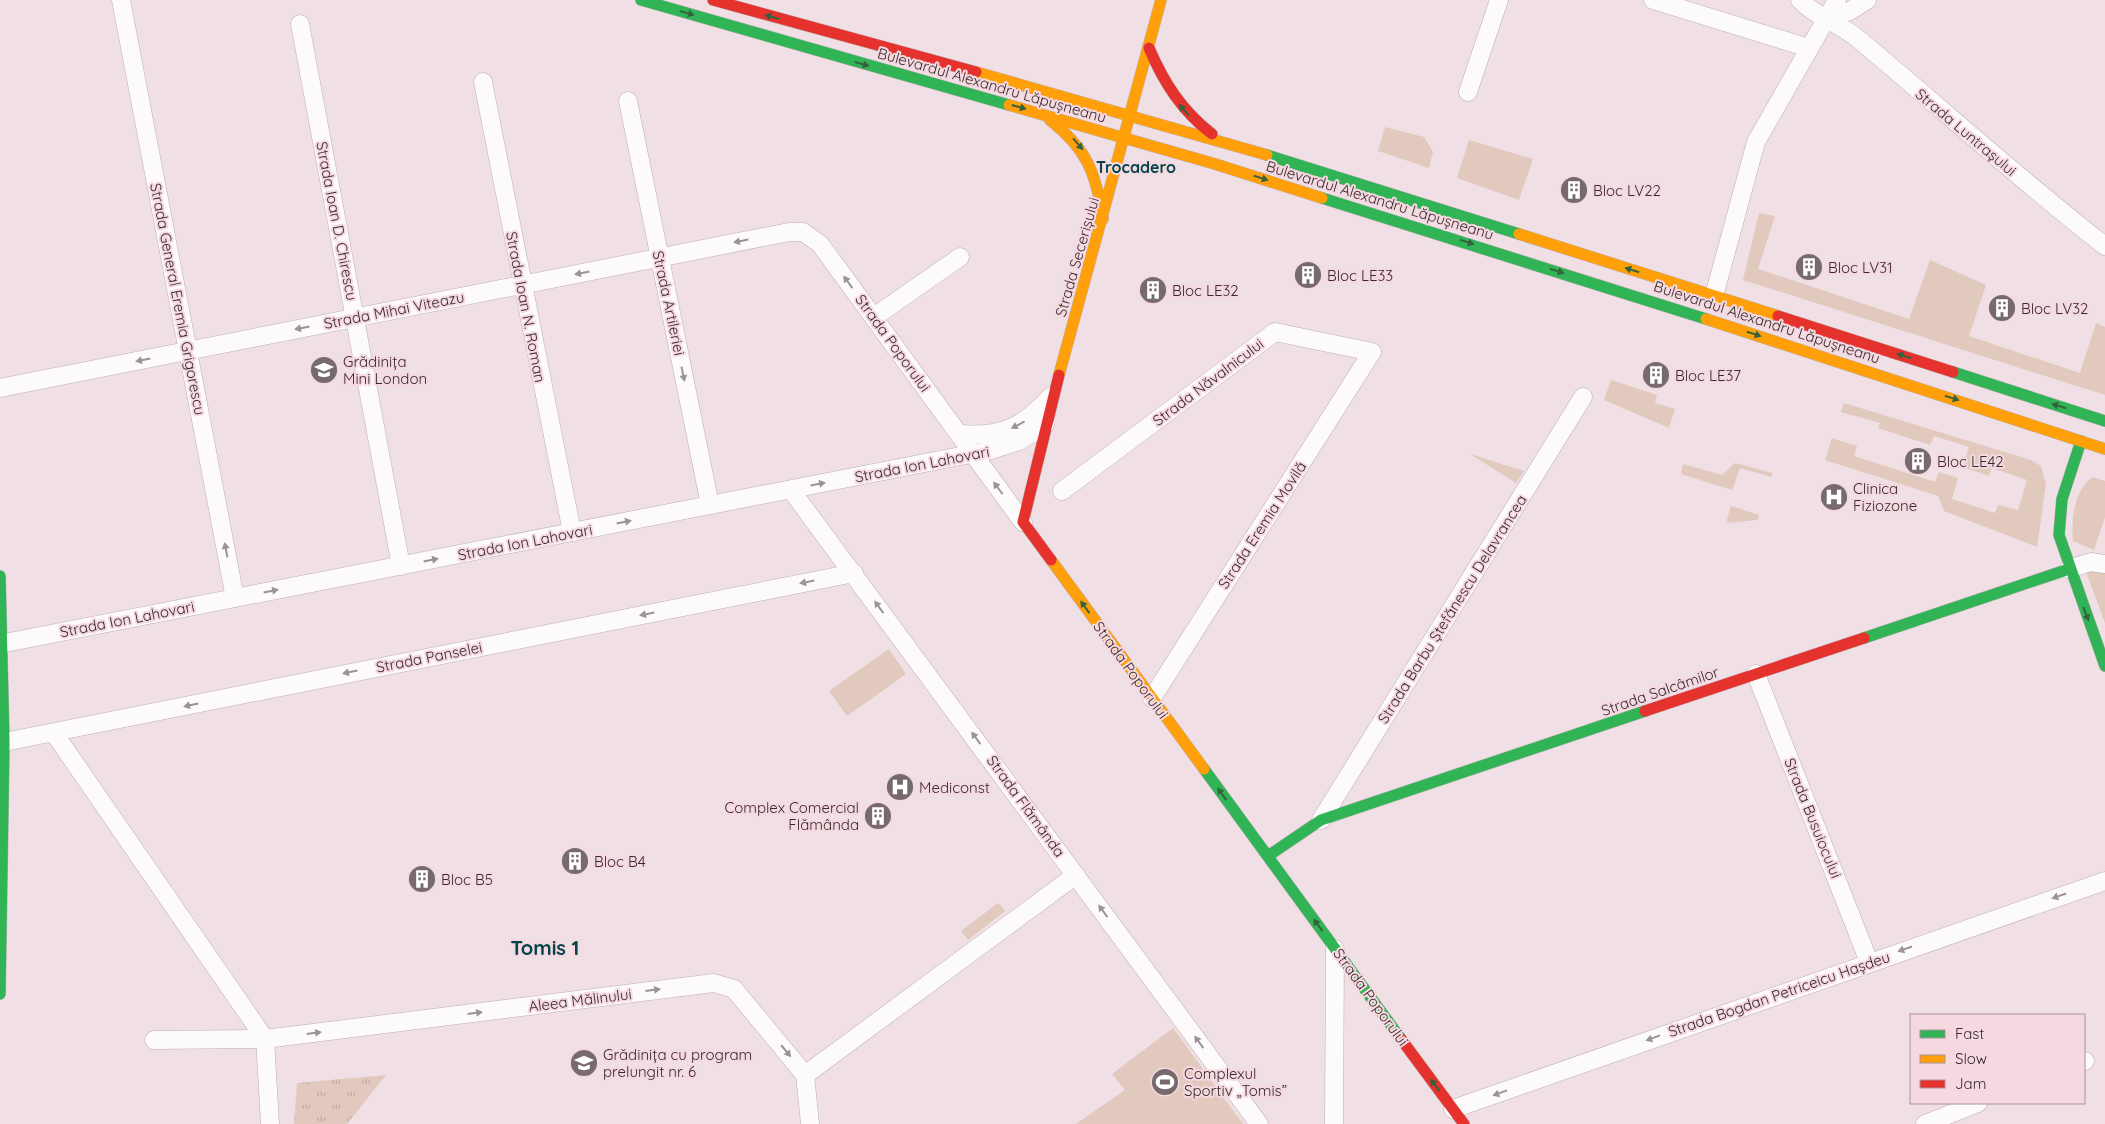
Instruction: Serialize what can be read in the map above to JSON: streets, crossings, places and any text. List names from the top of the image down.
{
  "streets": {
    "main road": [
      "Bulevardul Alexandru Lăpușneanu",
      "Strada Secerișului",
      "Strada Poporului",
      "Strada Salcâmilor"
    ],
    "street": [
      "Strada Luntrașului",
      "Strada Ioan D. Chirescu",
      "Strada General Eremia Grigorescu",
      "Strada Artileriei",
      "Strada Ioan N. Roman",
      "Strada Mihai Viteazu",
      "Strada Năvalnicului",
      "Strada Ion Lahovari",
      "Strada Eremia Movilă",
      "Strada Barbu Ștefănescu Delavrancea",
      "Strada Panselei",
      "Strada Flămânda",
      "Strada Busuiocului",
      "Strada Bogdan Petriceicu Hașdeu",
      "Aleea Mălinului"
    ]
  },
  "crossings": [
    ["Bulevardul Alexandru Lăpușneanu", "Strada Secerișului"],
    ["Strada Ioan D. Chirescu", "Strada Mihai Viteazu"],
    ["Strada Ioan D. Chirescu", "Strada Ion Lahovari"],
    ["Strada Secerișului", "Strada Poporului"],
    ["Strada Secerișului", "Strada Ion Lahovari"],
    ["Strada General Eremia Grigorescu", "Strada Mihai Viteazu"],
    ["Strada General Eremia Grigorescu", "Strada Ion Lahovari"],
    ["Strada Artileriei", "Strada Mihai Viteazu"],
    ["Strada Artileriei", "Strada Ion Lahovari"],
    ["Strada Ioan N. Roman", "Strada Mihai Viteazu"],
    ["Strada Ioan N. Roman", "Strada Ion Lahovari"],
    ["Strada Mihai Viteazu", "Strada Poporului"],
    ["Strada Poporului", "Strada Ion Lahovari"],
    ["Strada Poporului", "Strada Eremia Movilă"],
    ["Strada Poporului", "Strada Salcâmilor"],
    ["Strada Poporului", "Strada Bogdan Petriceicu Hașdeu"],
    ["Strada Năvalnicului", "Strada Eremia Movilă"],
    ["Strada Ion Lahovari", "Strada Flămânda"],
    ["Strada Barbu Ștefănescu Delavrancea", "Strada Salcâmilor"],
    ["Strada Panselei", "Strada Flămânda"],
    ["Strada Salcâmilor", "Strada Busuiocului"],
    ["Strada Busuiocului", "Strada Bogdan Petriceicu Hașdeu"]
  ],
  "one_way": [
    "Strada General Eremia Grigorescu",
    "Strada Artileriei",
    "Strada Mihai Viteazu",
    "Strada Poporului",
    "Strada Ion Lahovari",
    "Strada Panselei",
    "Strada Flămânda",
    "Strada Bogdan Petriceicu Hașdeu",
    "Aleea Mălinului"
  ],
  "districts": ["Trocadero", "Tomis 1"],
  "places": {
    "building": [
      "Bloc LV22",
      "Bloc LV31",
      "Bloc LE33",
      "Bloc LE32",
      "Bloc LV32",
      "Bloc LE37",
      "Bloc LE42",
      "Complex Comercial Flămânda",
      "Bloc B4",
      "Bloc B5"
    ],
    "school or university": ["Grădinița Mini London", "Grădinița cu program prelungit nr. 6"],
    "hospital": ["Clinica Fiziozone", "Mediconst"],
    "sports": ["Complexul Sportiv „Tomis”"]
  },
  "legend": ["Fast", "Slow", "Jam"]
}
